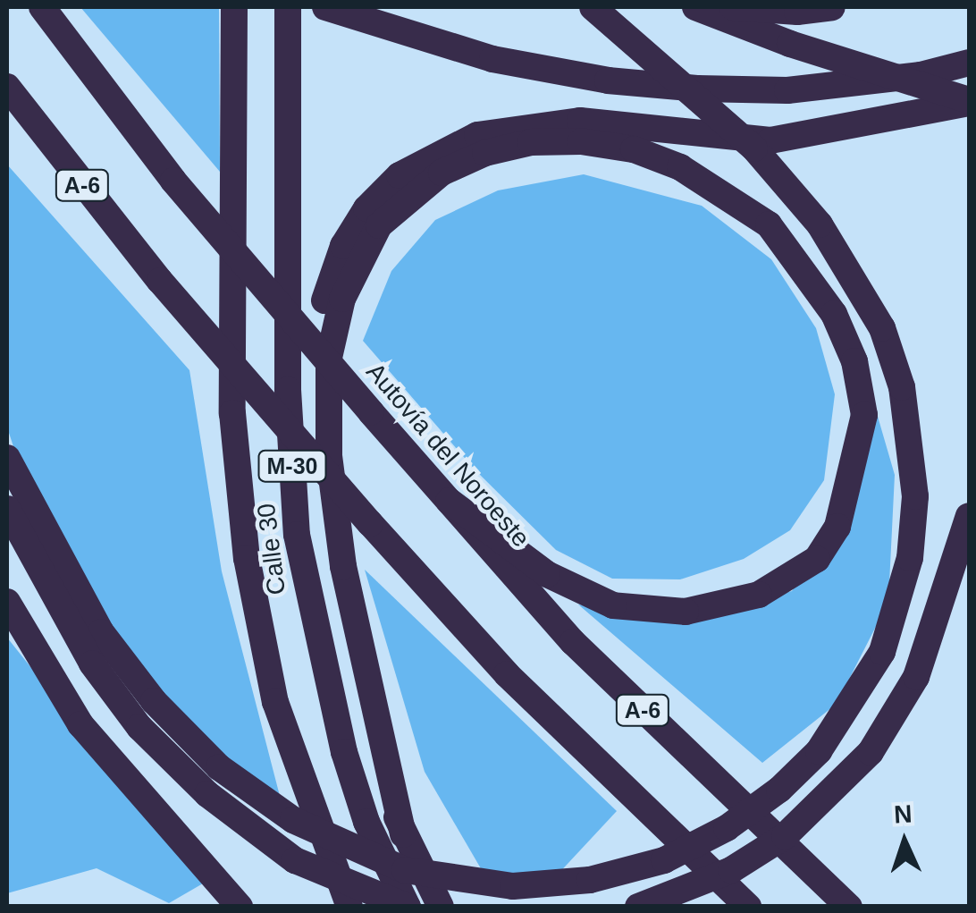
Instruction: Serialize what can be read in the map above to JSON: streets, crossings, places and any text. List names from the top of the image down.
{
  "streets": {
    "highway": [
      "A-6",
      "Autovía del Noroeste",
      "M-30",
      "Calle 30"
    ]
  },
  "north": "top"
}
